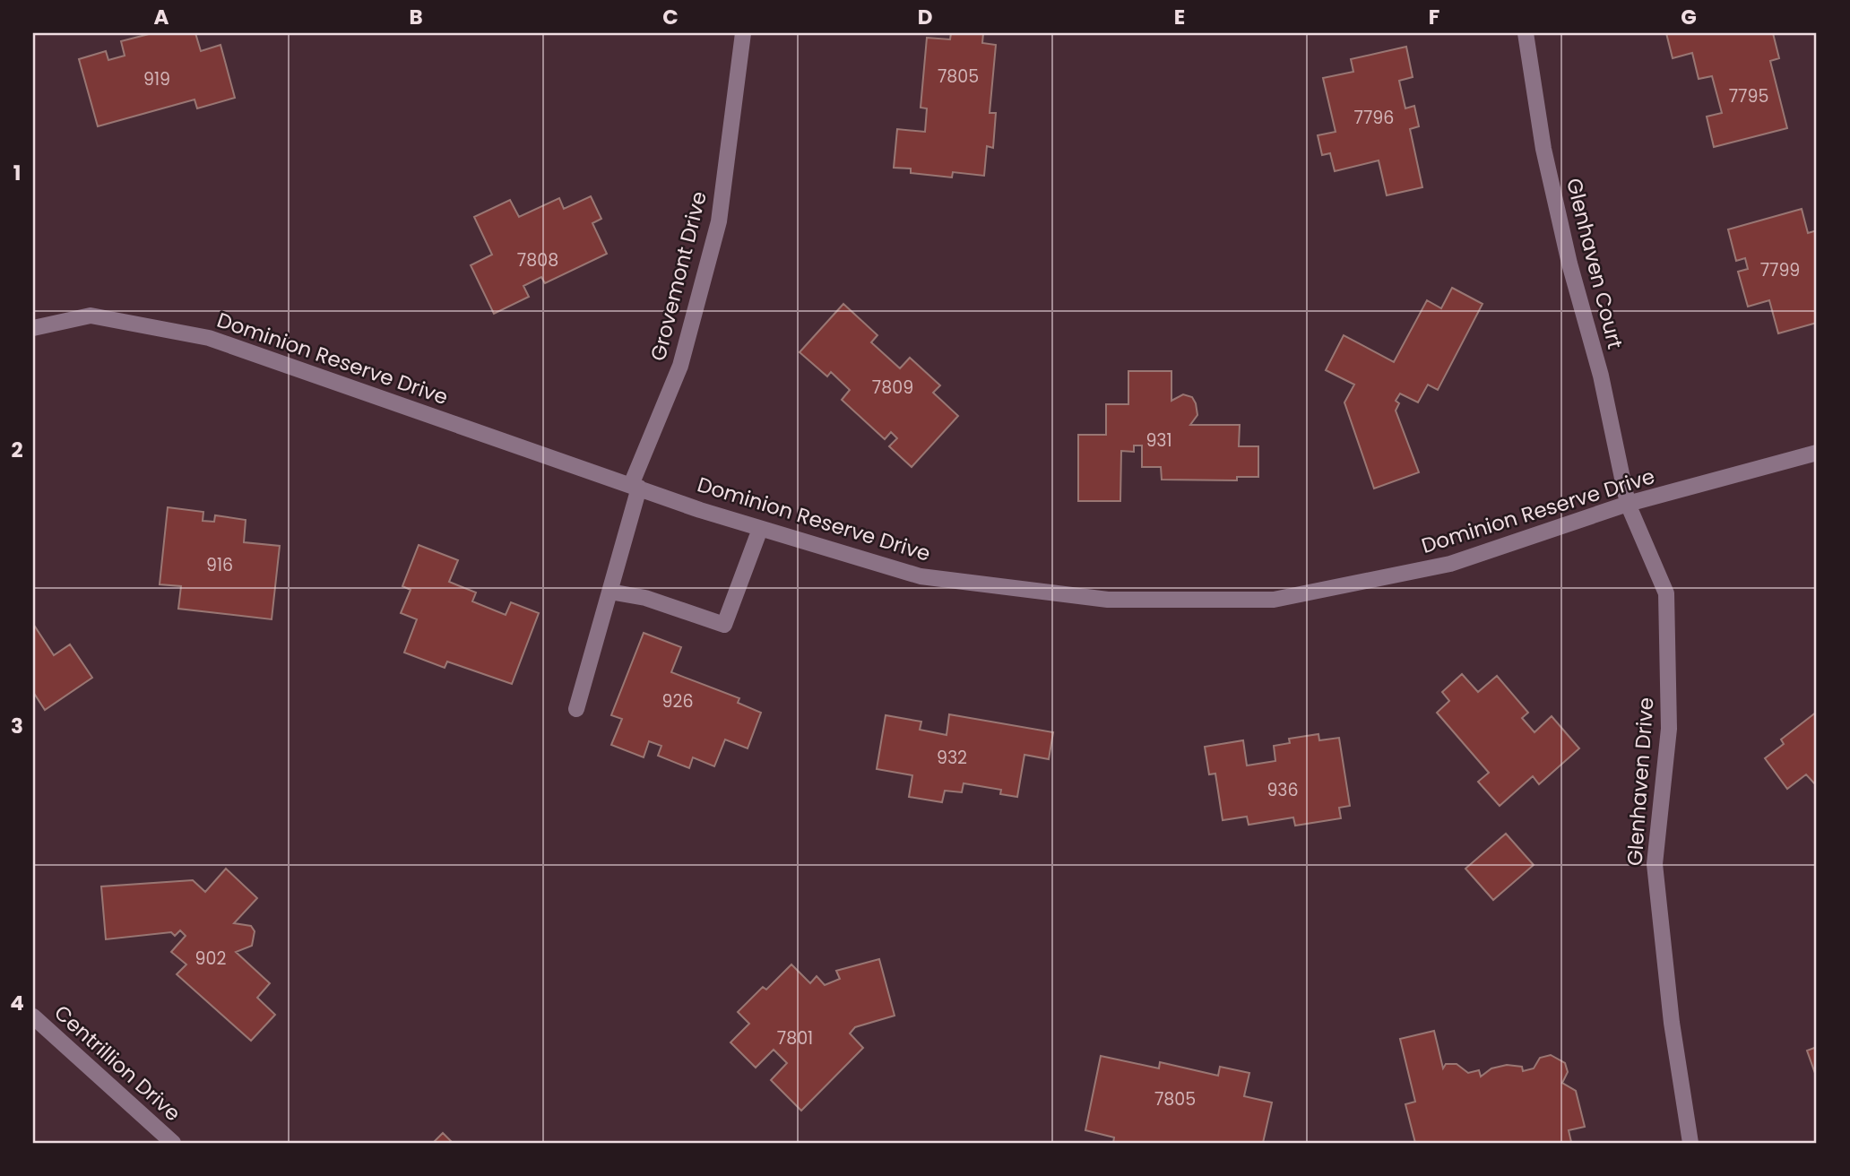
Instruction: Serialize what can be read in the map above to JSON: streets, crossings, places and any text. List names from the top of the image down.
{
  "streets": {
    "street": [
      "Glenhaven Court",
      "Grovemont Drive",
      "Dominion Reserve Drive",
      "Glenhaven Drive",
      "Centrillion Drive"
    ]
  },
  "crossings": [
    ["Glenhaven Court", "Dominion Reserve Drive"],
    ["Glenhaven Court", "Glenhaven Drive"],
    ["Grovemont Drive", "Dominion Reserve Drive"],
    ["Dominion Reserve Drive", "Glenhaven Drive"]
  ],
  "house_numbers": [
    "7805",
    "919",
    "7795",
    "7796",
    "7808",
    "7799",
    "7809",
    "931",
    "916",
    "926",
    "932",
    "936",
    "902",
    "7801",
    "7805"
  ],
  "grid": {
    "columns": [
      "A",
      "B",
      "C",
      "D",
      "E",
      "F",
      "G"
    ],
    "rows": [
      "1",
      "2",
      "3",
      "4"
    ]
  }
}
